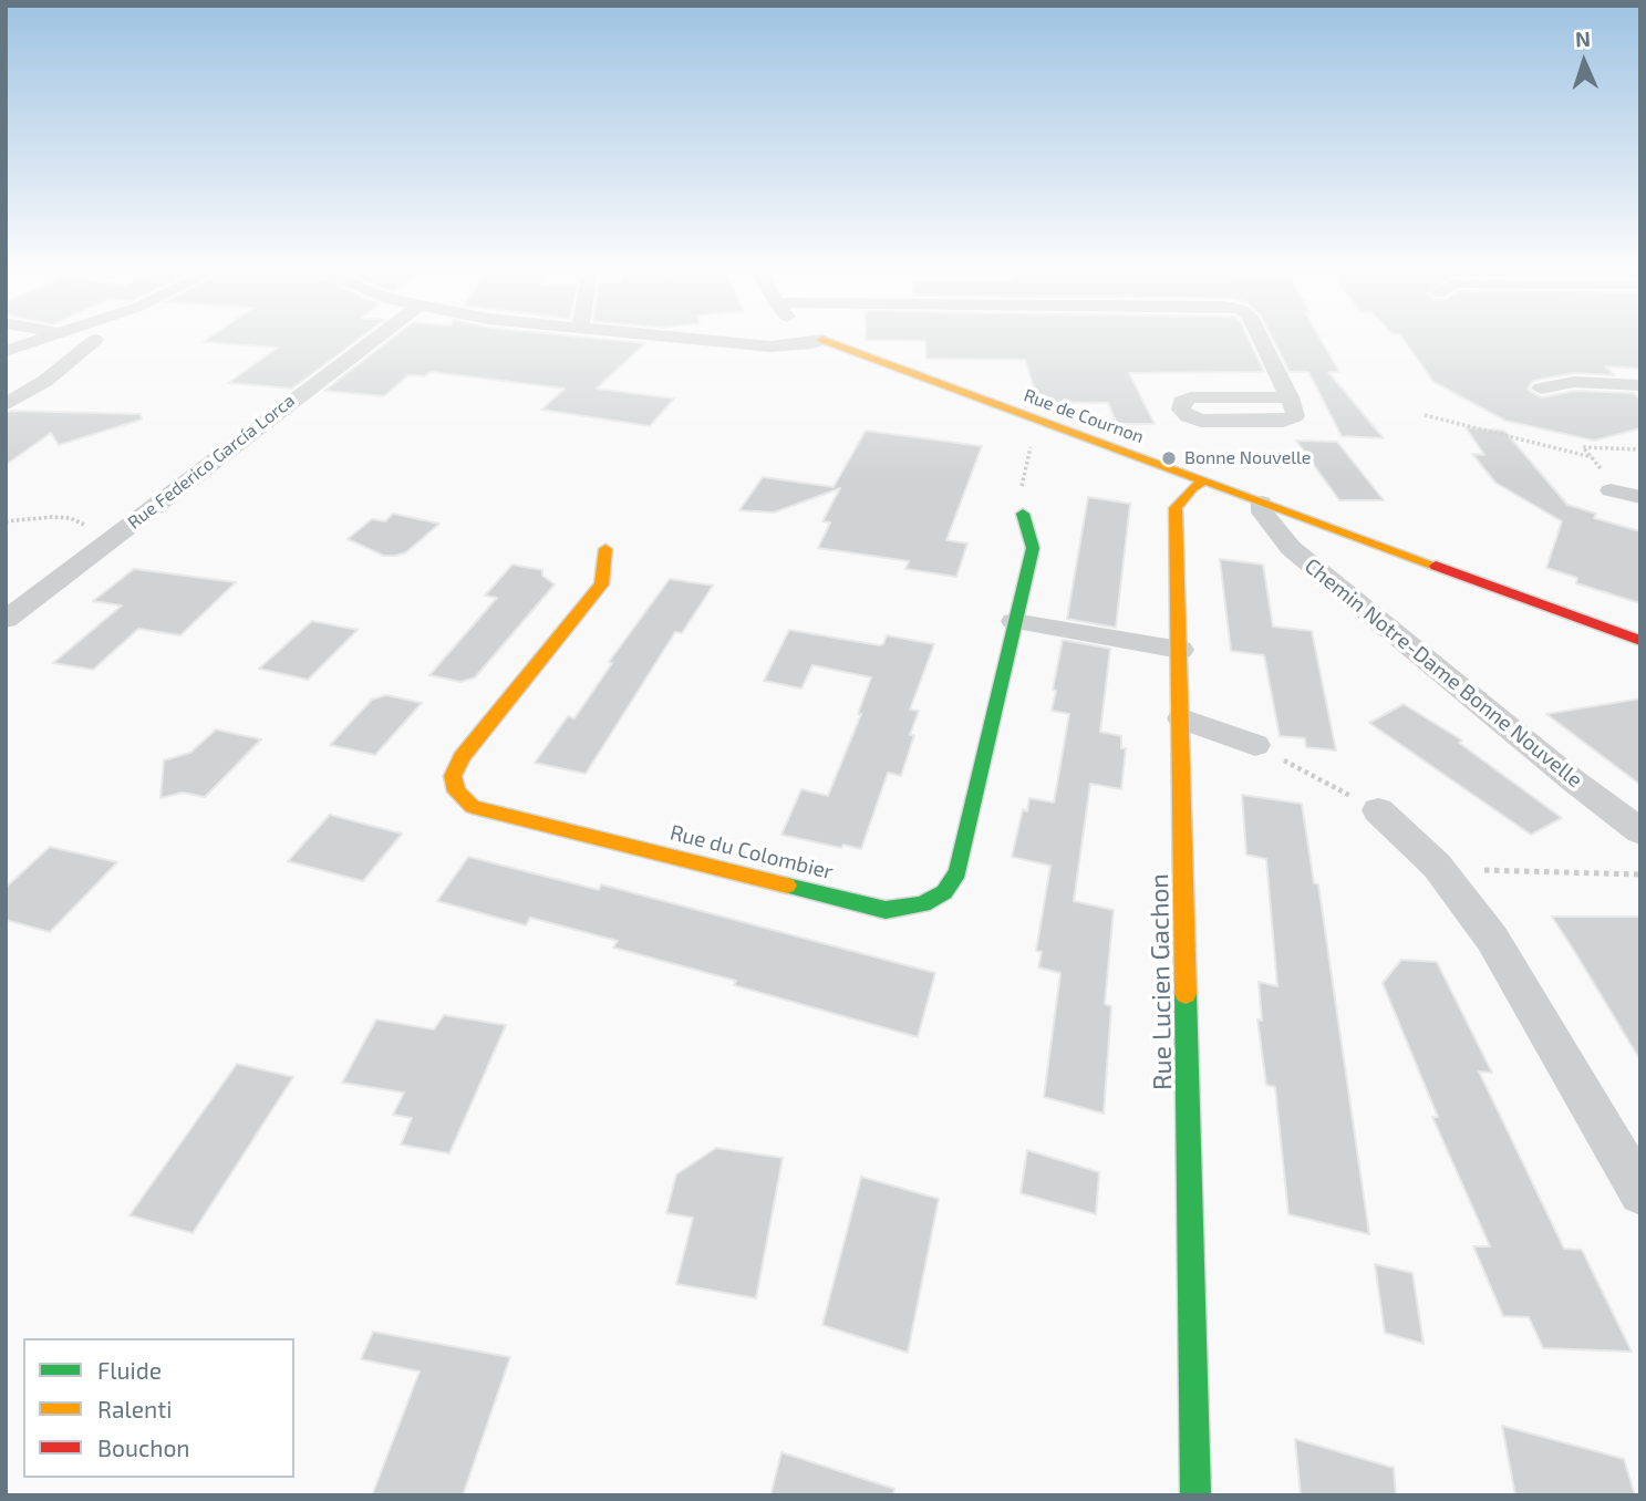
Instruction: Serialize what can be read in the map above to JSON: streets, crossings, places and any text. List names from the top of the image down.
{
  "streets": {
    "street": [
      "Rue de Cournon",
      "Rue Federico García Lorca",
      "Chemin Notre-Dame Bonne Nouvelle",
      "Rue du Colombier",
      "Rue Lucien Gachon"
    ]
  },
  "crossings": [
    ["Rue de Cournon", "Chemin Notre-Dame Bonne Nouvelle"],
    ["Rue de Cournon", "Rue Lucien Gachon"]
  ],
  "places": ["Bonne Nouvelle"],
  "legend": ["Fluide", "Ralenti", "Bouchon"],
  "north": "top"
}
